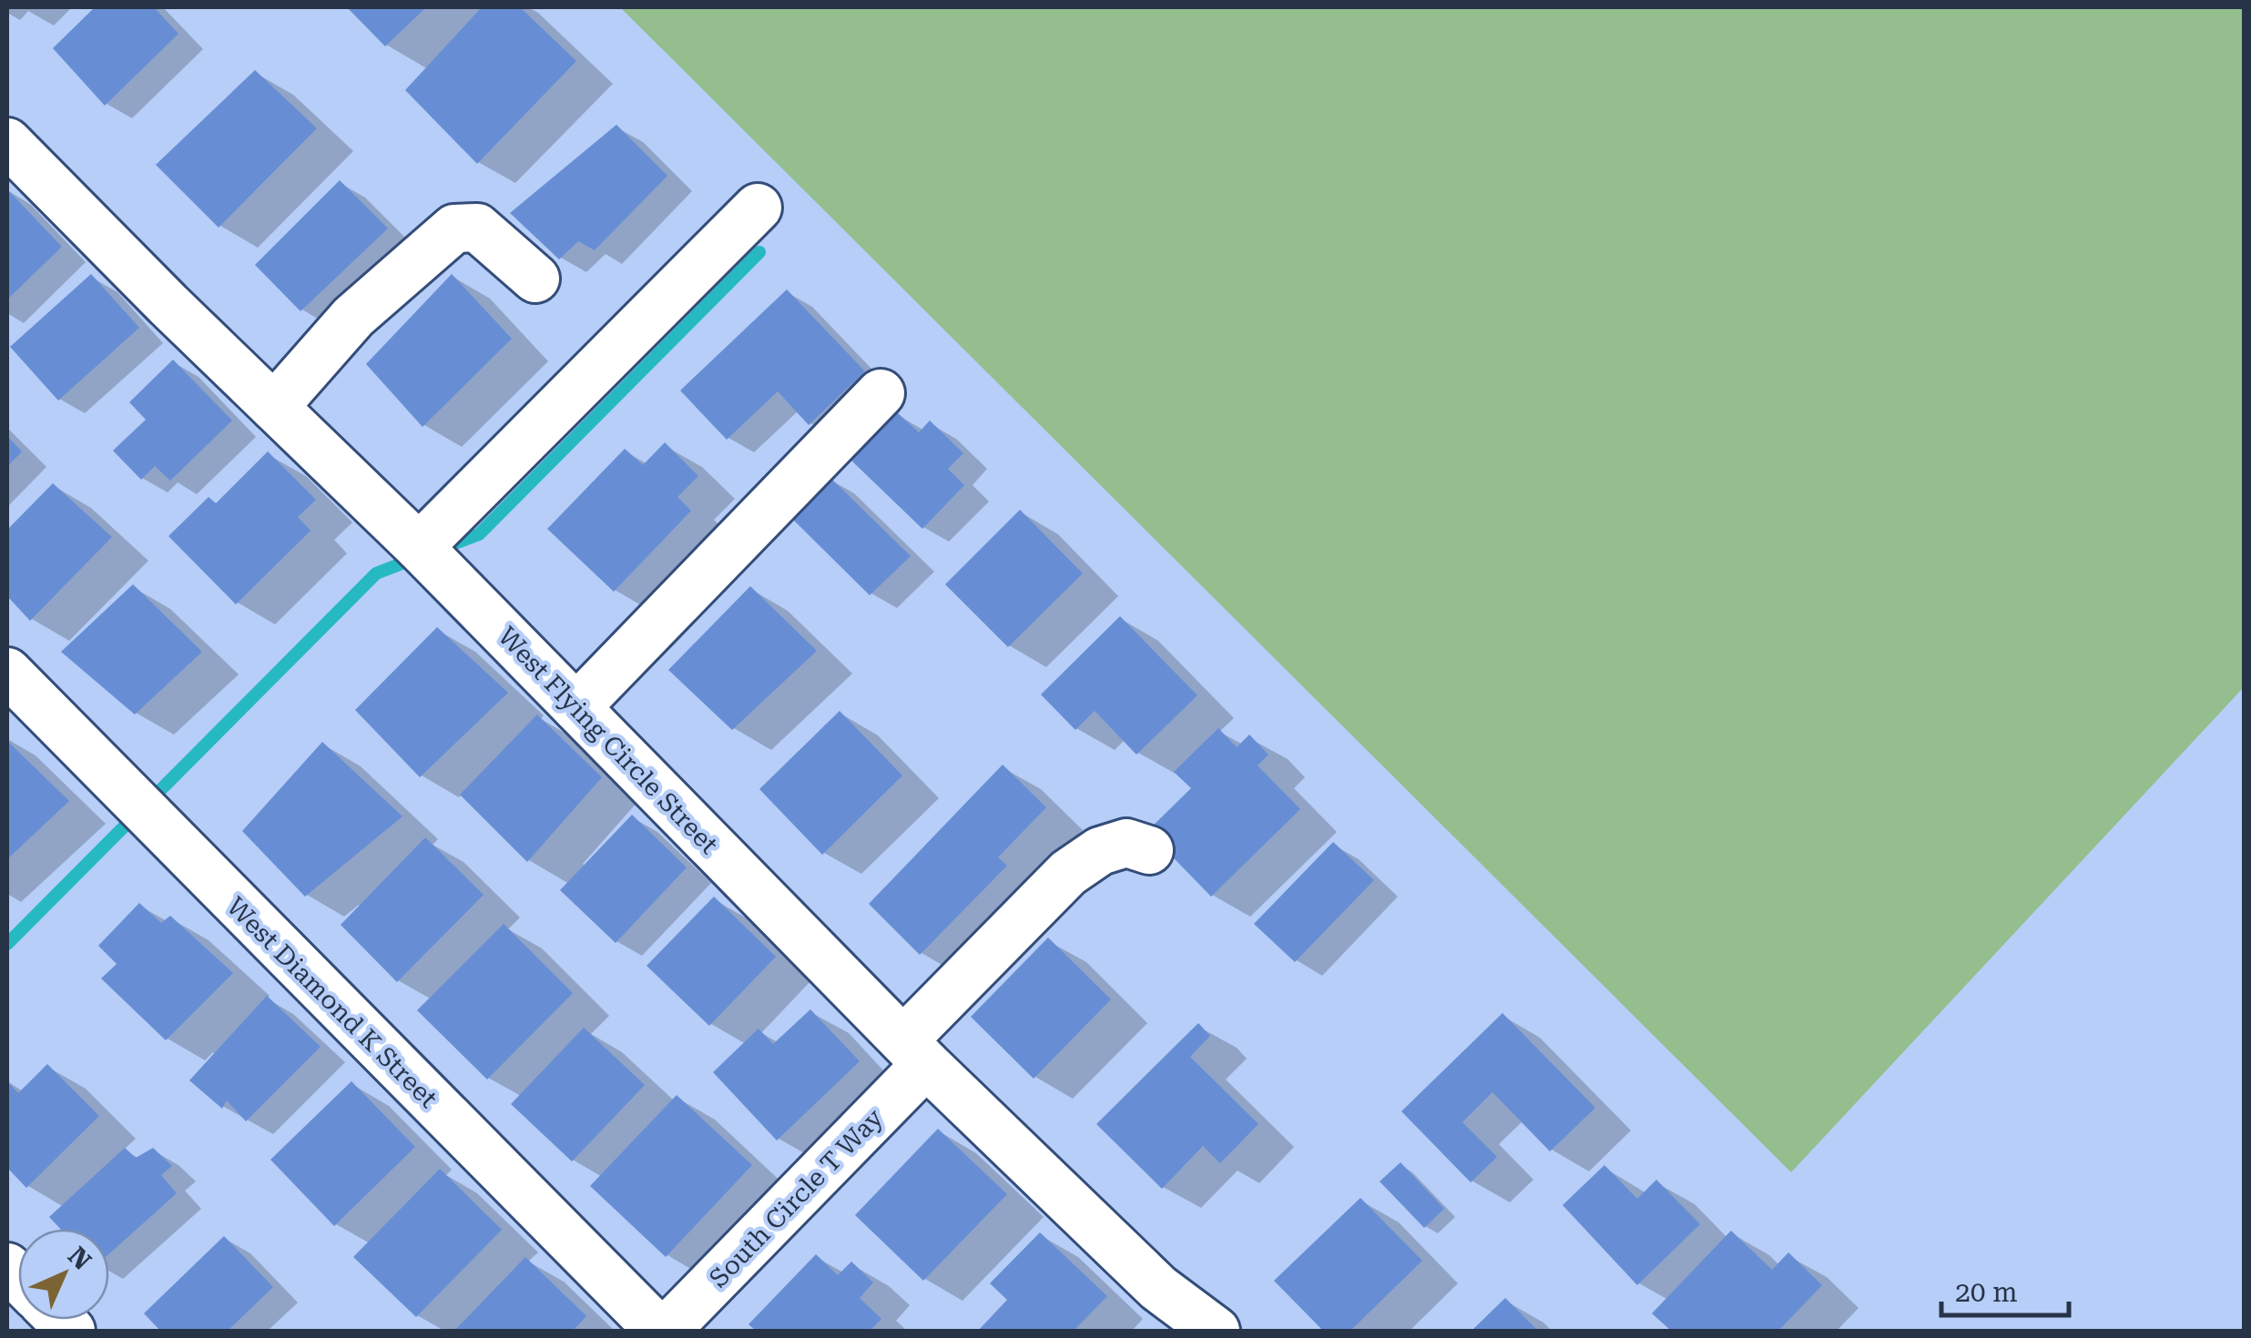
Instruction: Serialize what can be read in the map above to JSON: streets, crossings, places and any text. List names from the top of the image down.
{
  "streets": {
    "street": ["West Flying Circle Street", "West Diamond K Street", "South Circle T Way"]
  },
  "crossings": [
    ["West Flying Circle Street", "South Circle T Way"],
    ["West Diamond K Street", "South Circle T Way"]
  ],
  "scale_bar": "20 m",
  "north": "top right"
}
